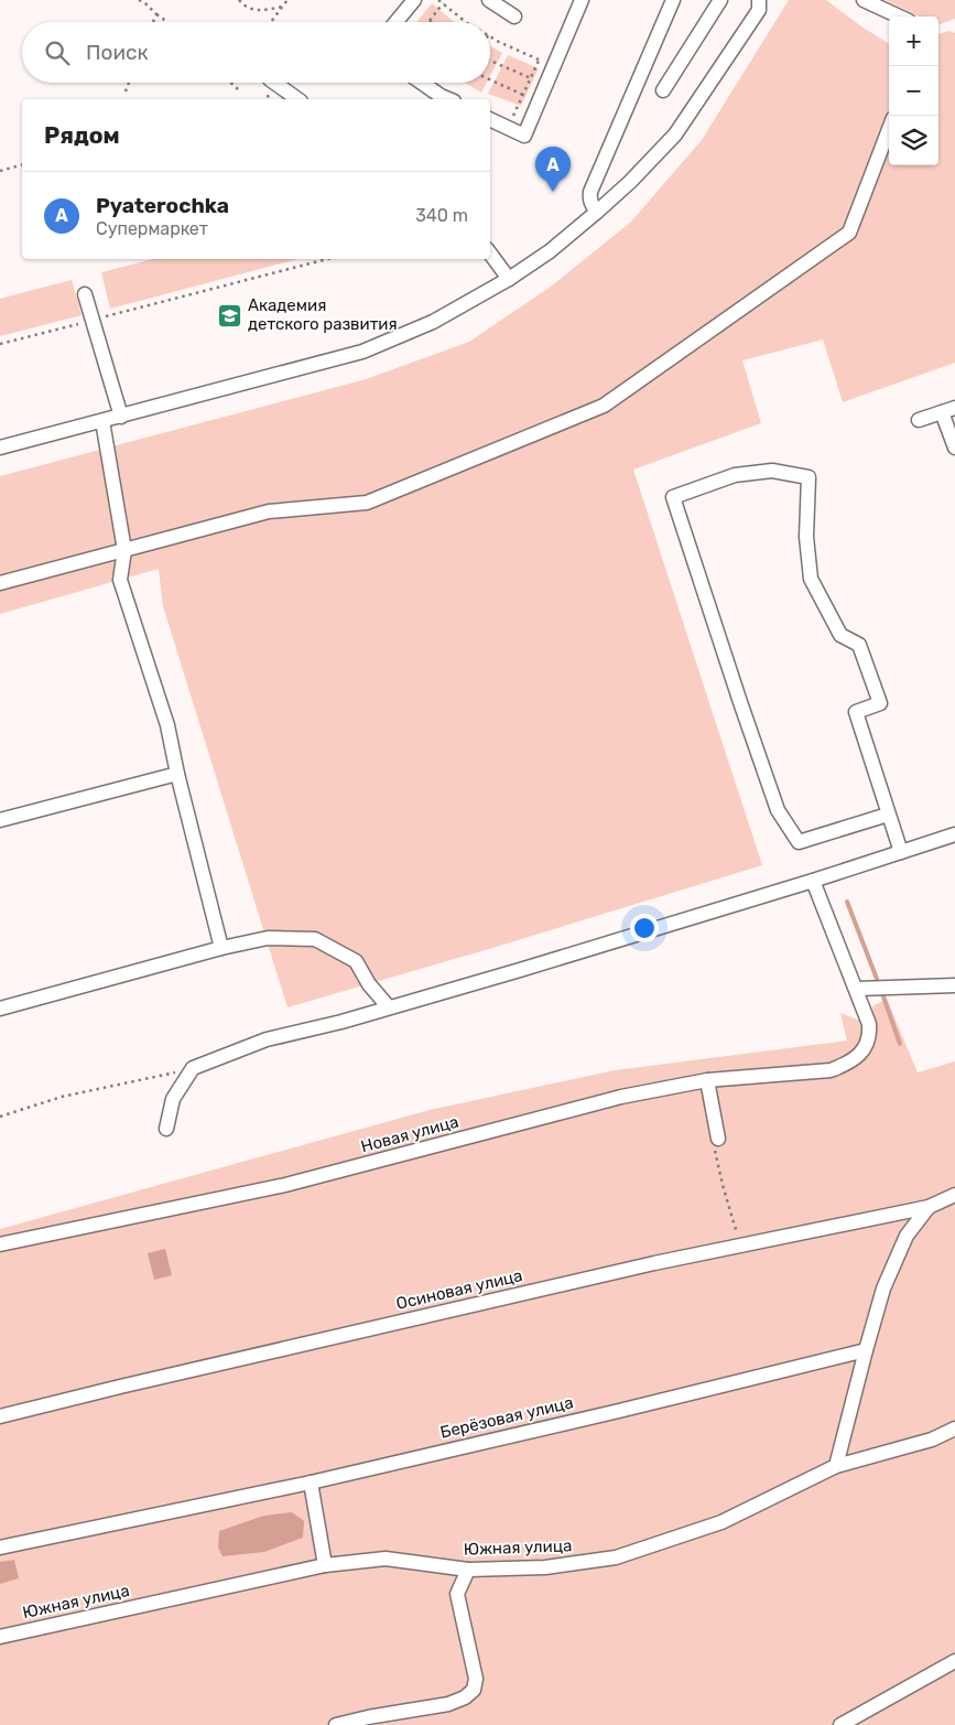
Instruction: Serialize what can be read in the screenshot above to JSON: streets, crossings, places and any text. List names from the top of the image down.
{
  "streets": {
    "street": [
      "Новая улица",
      "Осиновая улица",
      "Берёзовая улица",
      "Южная улица"
    ]
  },
  "places": {
    "school or university": ["Академия детского развития"]
  },
  "page": {
    "map_buttons": ["+", "−"],
    "search": "Поиск",
    "heading": "Рядом",
    "pins": "A",
    "list": [
      {
        "mark": "A",
        "name": "Pyaterochka",
        "note": "Супермаркет",
        "value": "340 m"
      }
    ]
  }
}
